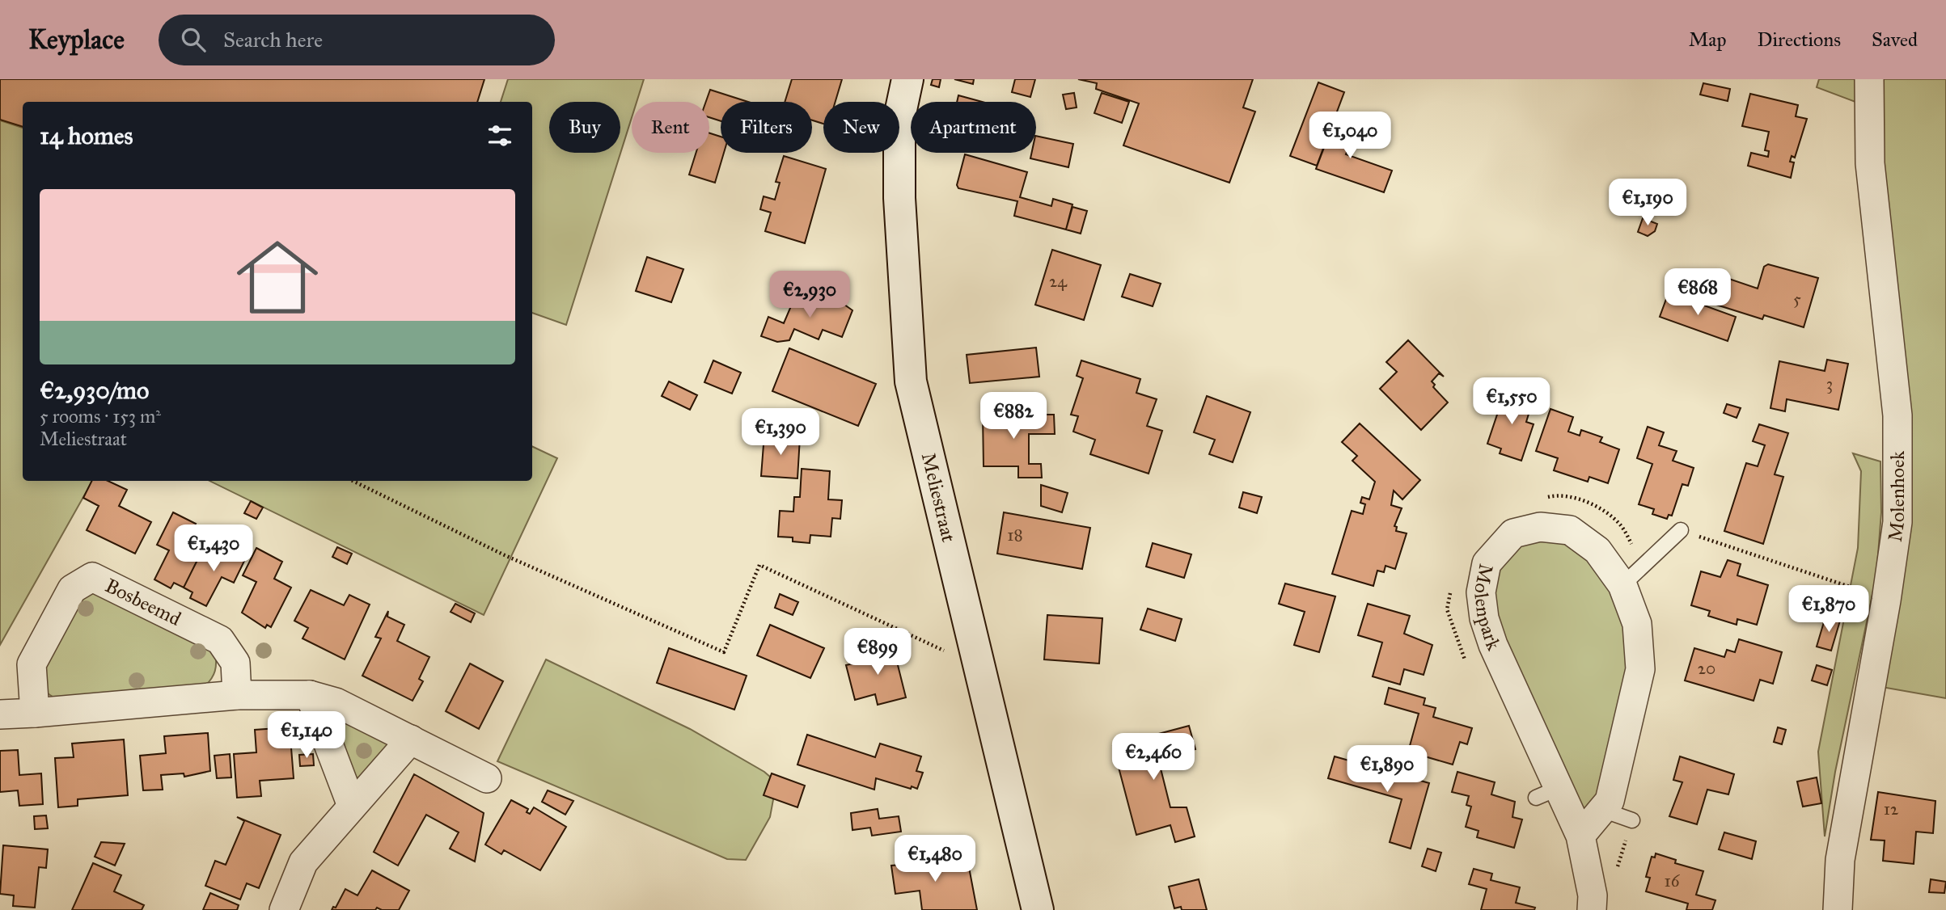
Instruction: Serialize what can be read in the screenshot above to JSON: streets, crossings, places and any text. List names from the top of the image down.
{
  "streets": {
    "street": [
      "Molenhoek",
      "Meliestraat",
      "Bosbeemd",
      "Molenpark"
    ]
  },
  "house_numbers": [
    "24",
    "5",
    "3",
    "18",
    "20",
    "12",
    "16"
  ],
  "page": {
    "header": "Keyplace",
    "search": "Search here",
    "nav": ["Map", "Directions", "Saved"],
    "chip": [
      "Buy",
      "Rent",
      "Filters",
      "New",
      "Apartment"
    ],
    "heading": "14 homes",
    "price": [
      "€1,040",
      "€1,190",
      "€868",
      "€2,930",
      "€1,550",
      "€882",
      "€1,390",
      "€1,430",
      "€1,870",
      "€899",
      "€1,140",
      "€2,460",
      "€1,890",
      "€1,480"
    ],
    "list": [
      {
        "name": "€2,930/mo",
        "note": "5 rooms · 153 m² · Meliestraat"
      }
    ]
  }
}
